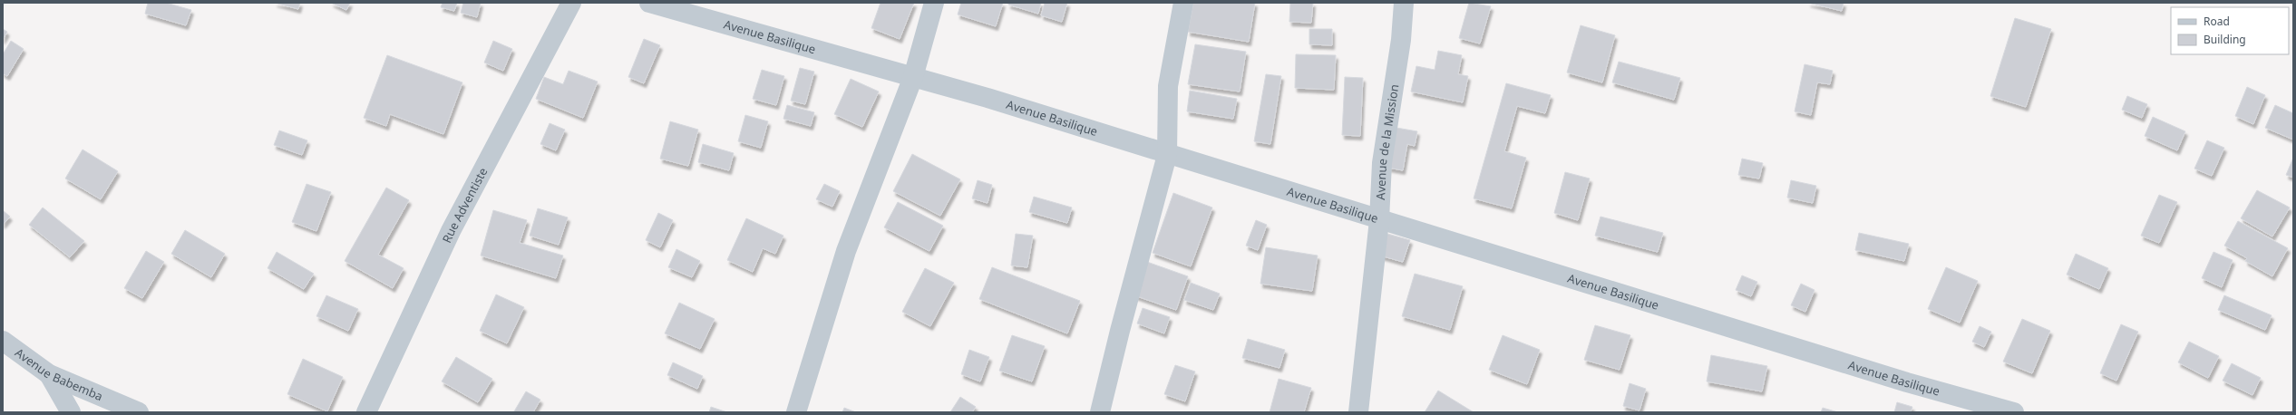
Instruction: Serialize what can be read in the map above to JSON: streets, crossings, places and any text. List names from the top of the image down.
{
  "streets": {
    "street": [
      "Avenue Basilique",
      "Avenue de la Mission",
      "Rue Adventiste",
      "Avenue Babemba"
    ]
  },
  "crossings": [
    ["Avenue Basilique", "Avenue de la Mission"]
  ],
  "legend": ["Road", "Building"]
}
